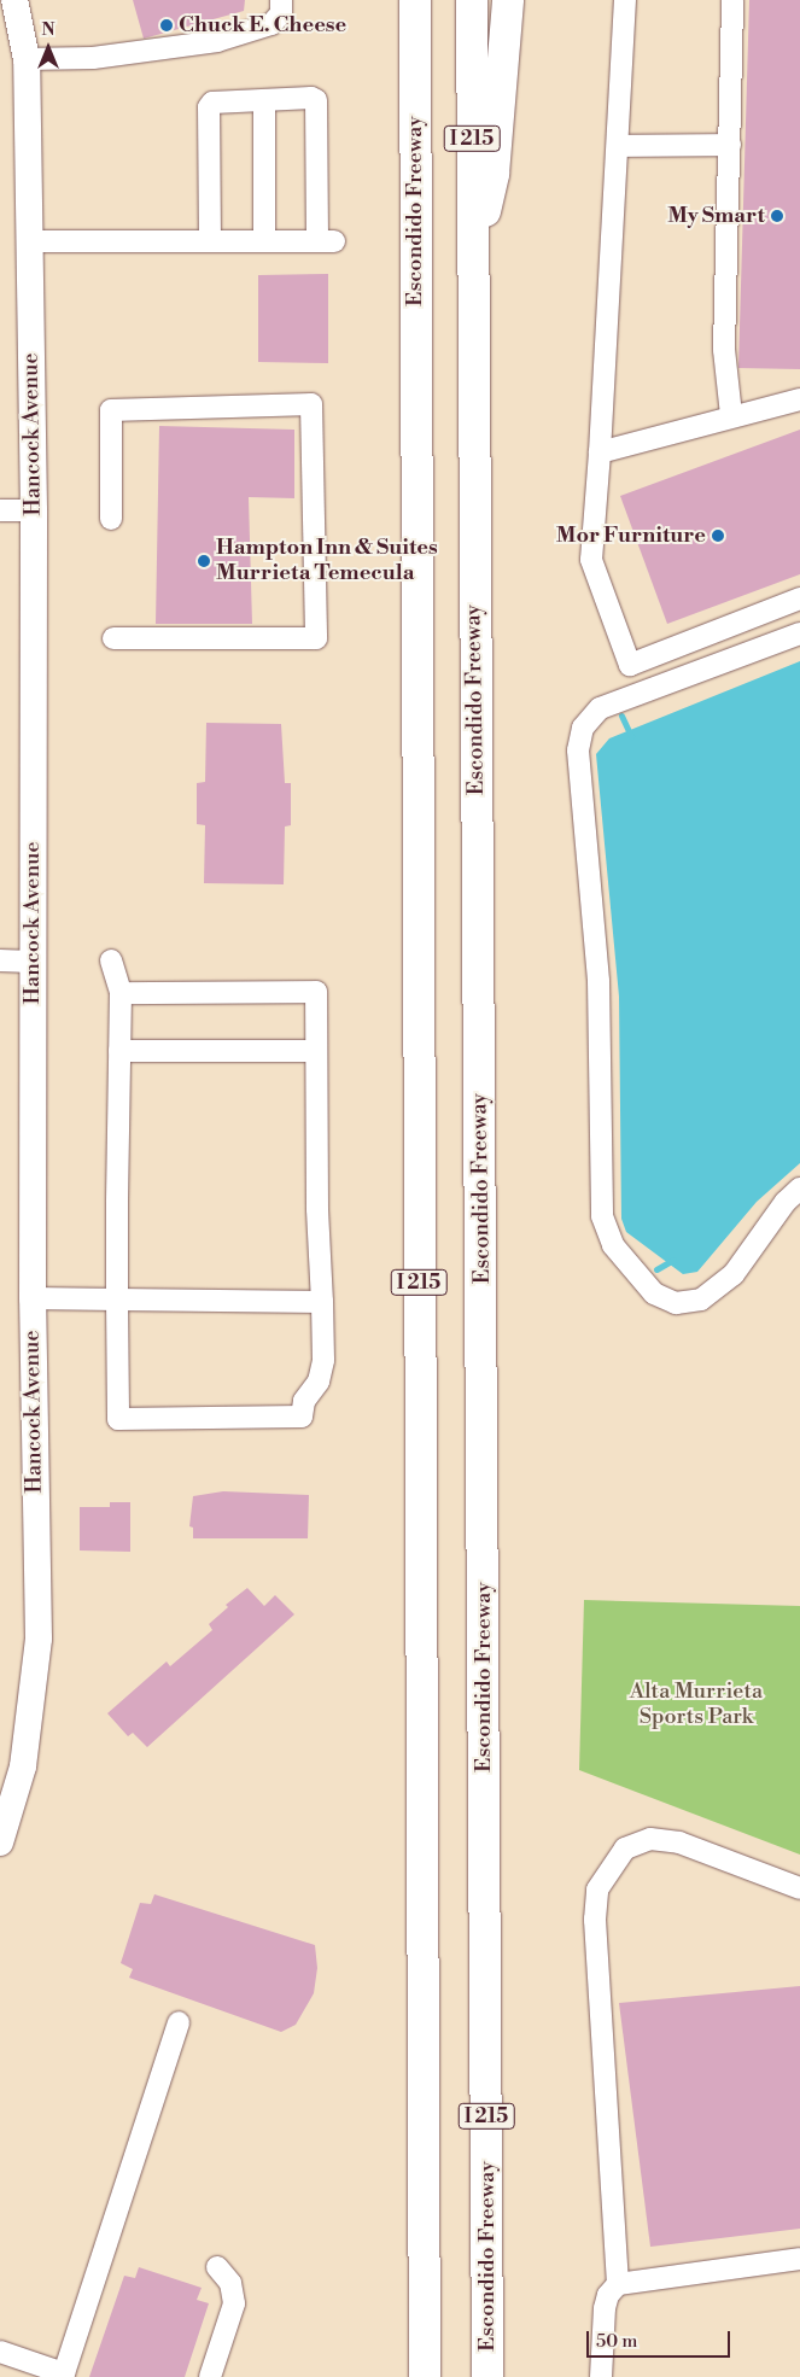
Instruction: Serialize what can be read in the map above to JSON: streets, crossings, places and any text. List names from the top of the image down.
{
  "streets": {
    "highway": ["I 215", "Escondido Freeway"],
    "main road": ["Hancock Avenue"]
  },
  "parks": ["Alta Murrieta Sports Park"],
  "places": [
    "Chuck E. Cheese",
    "My Smart",
    "Mor Furniture",
    "Hampton Inn & Suites Murrieta Temecula"
  ],
  "scale_bar": "50 m",
  "north": "top"
}
